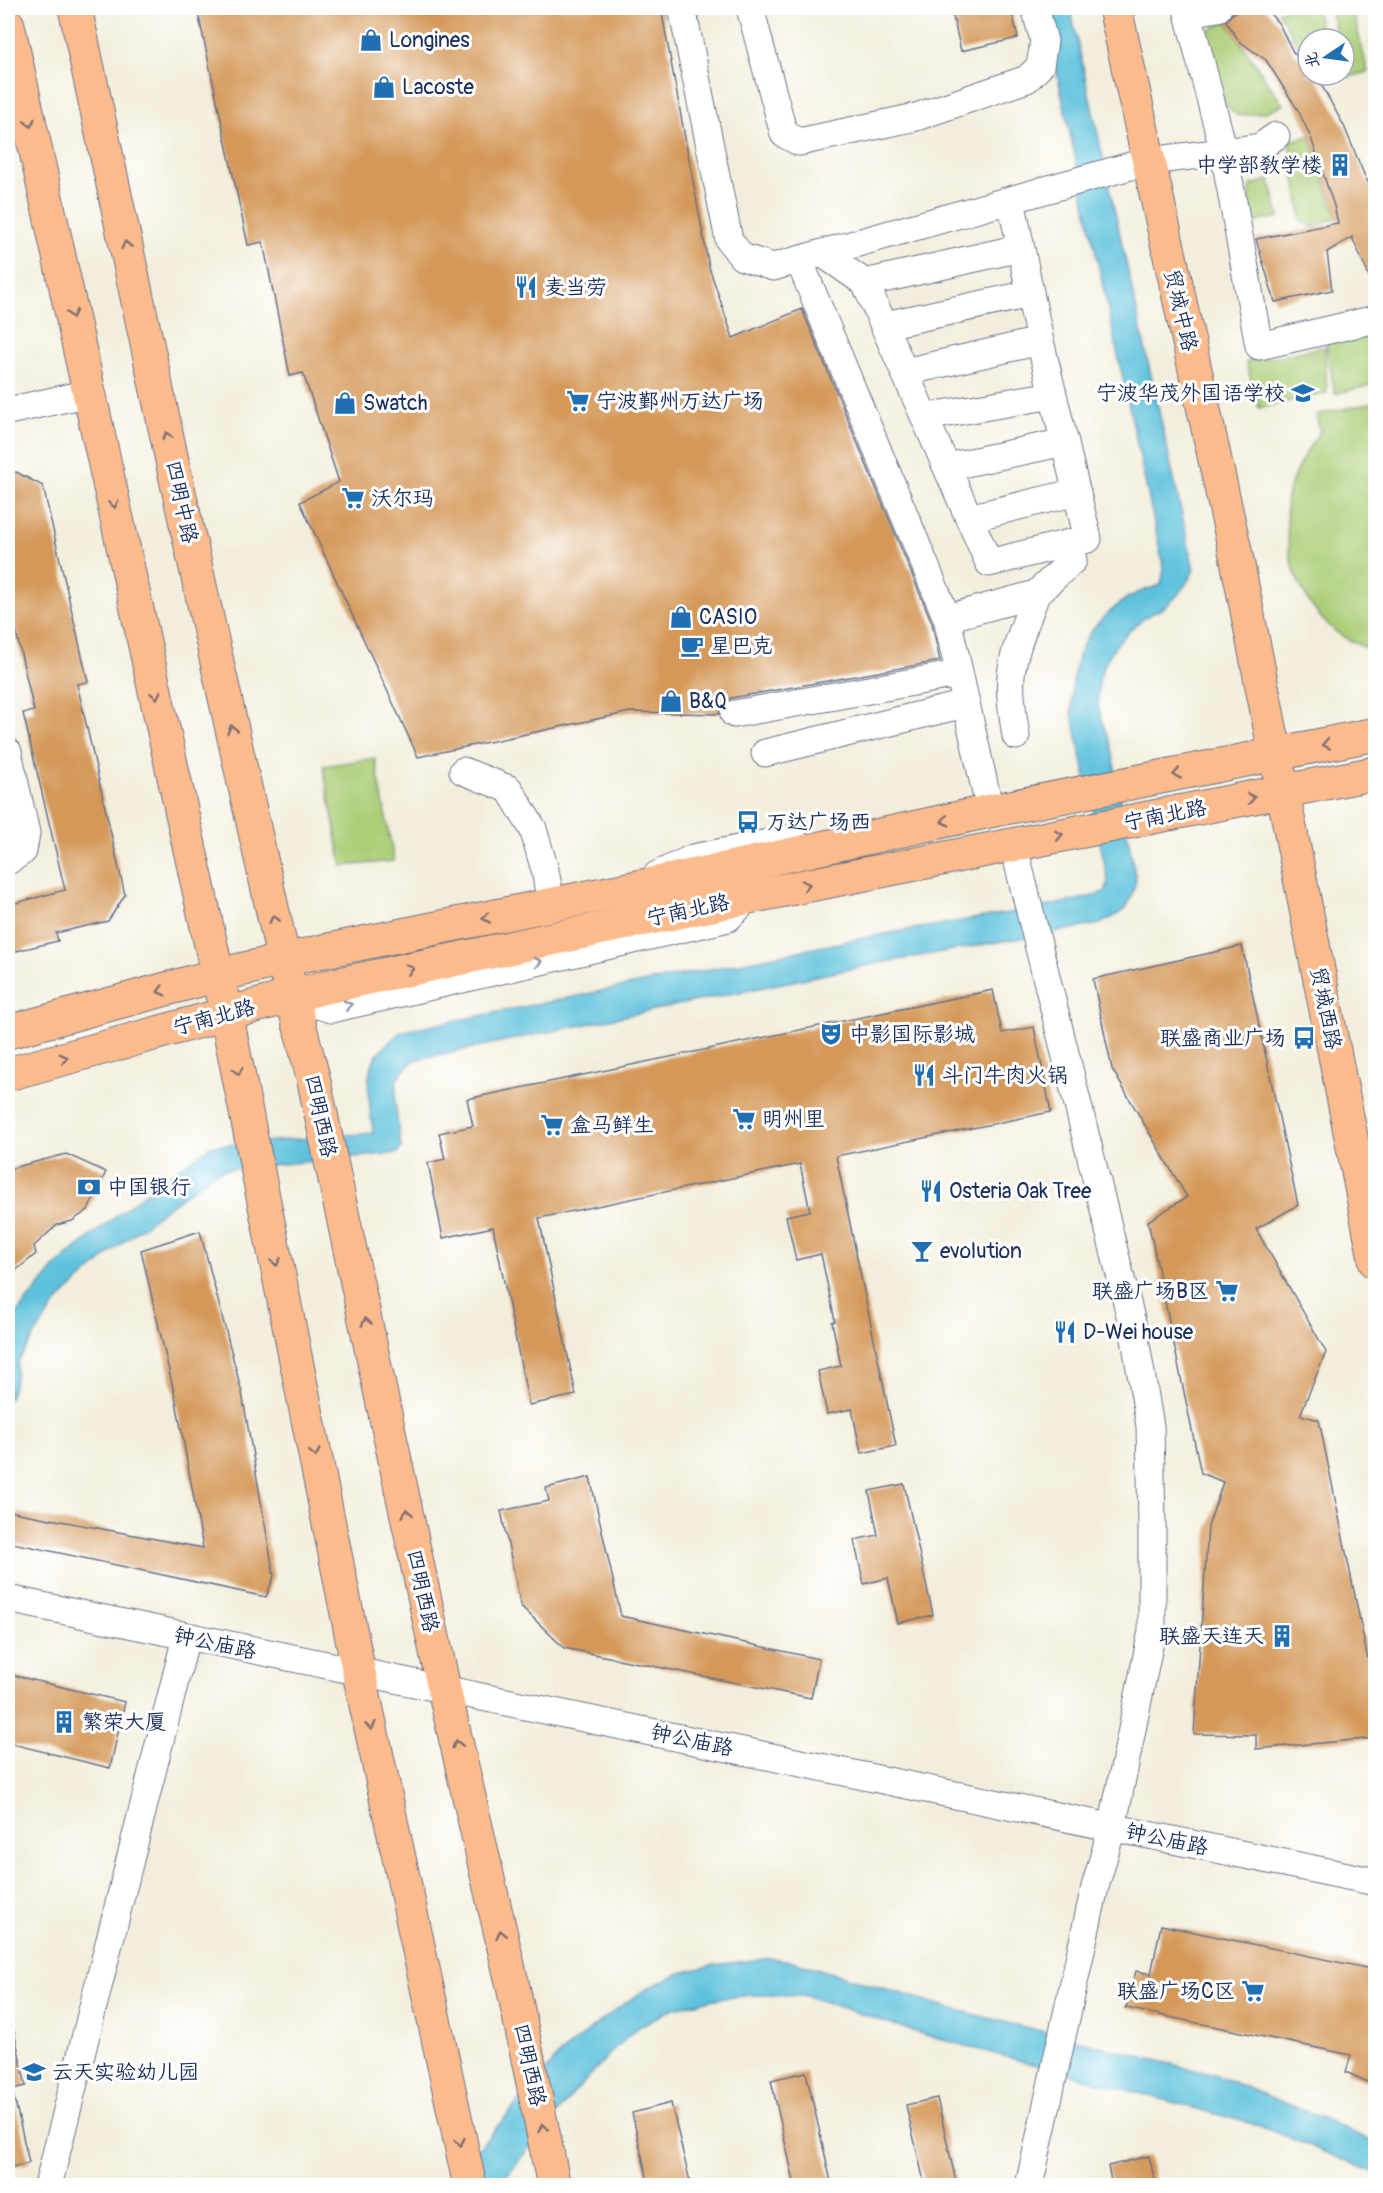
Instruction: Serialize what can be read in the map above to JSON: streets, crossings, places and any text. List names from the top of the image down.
{
  "streets": {
    "main road": [
      "贸城中路",
      "四明中路",
      "宁南北路",
      "贸城西路",
      "四明西路"
    ],
    "street": ["钟公庙路"]
  },
  "crossings": [
    ["贸城中路", "宁南北路"],
    ["贸城中路", "贸城西路"],
    ["四明中路", "宁南北路"],
    ["四明中路", "四明西路"],
    ["宁南北路", "贸城西路"],
    ["宁南北路", "四明西路"],
    ["四明西路", "钟公庙路"]
  ],
  "places": {
    "shop": [
      "Longines",
      "Lacoste",
      "Swatch",
      "CASIO",
      "B&Q"
    ],
    "building": ["中学部教学楼", "联盛天连天", "繁荣大厦"],
    "restaurant": [
      "麦当劳",
      "斗门牛肉火锅",
      "Osteria Oak Tree",
      "D-Wei house"
    ],
    "school or university": ["宁波华茂外国语学校", "云天实验幼儿园"],
    "supermarket": [
      "宁波鄞州万达广场",
      "沃尔玛",
      "明州里",
      "盒马鲜生",
      "联盛广场B区",
      "联盛广场C区"
    ],
    "cafe": ["星巴克"],
    "bus stop": ["万达广场西", "联盛商业广场"],
    "theatre": ["中影国际影城"],
    "bank": ["中国银行"],
    "bar": ["evolution"]
  },
  "north": "left"
}
